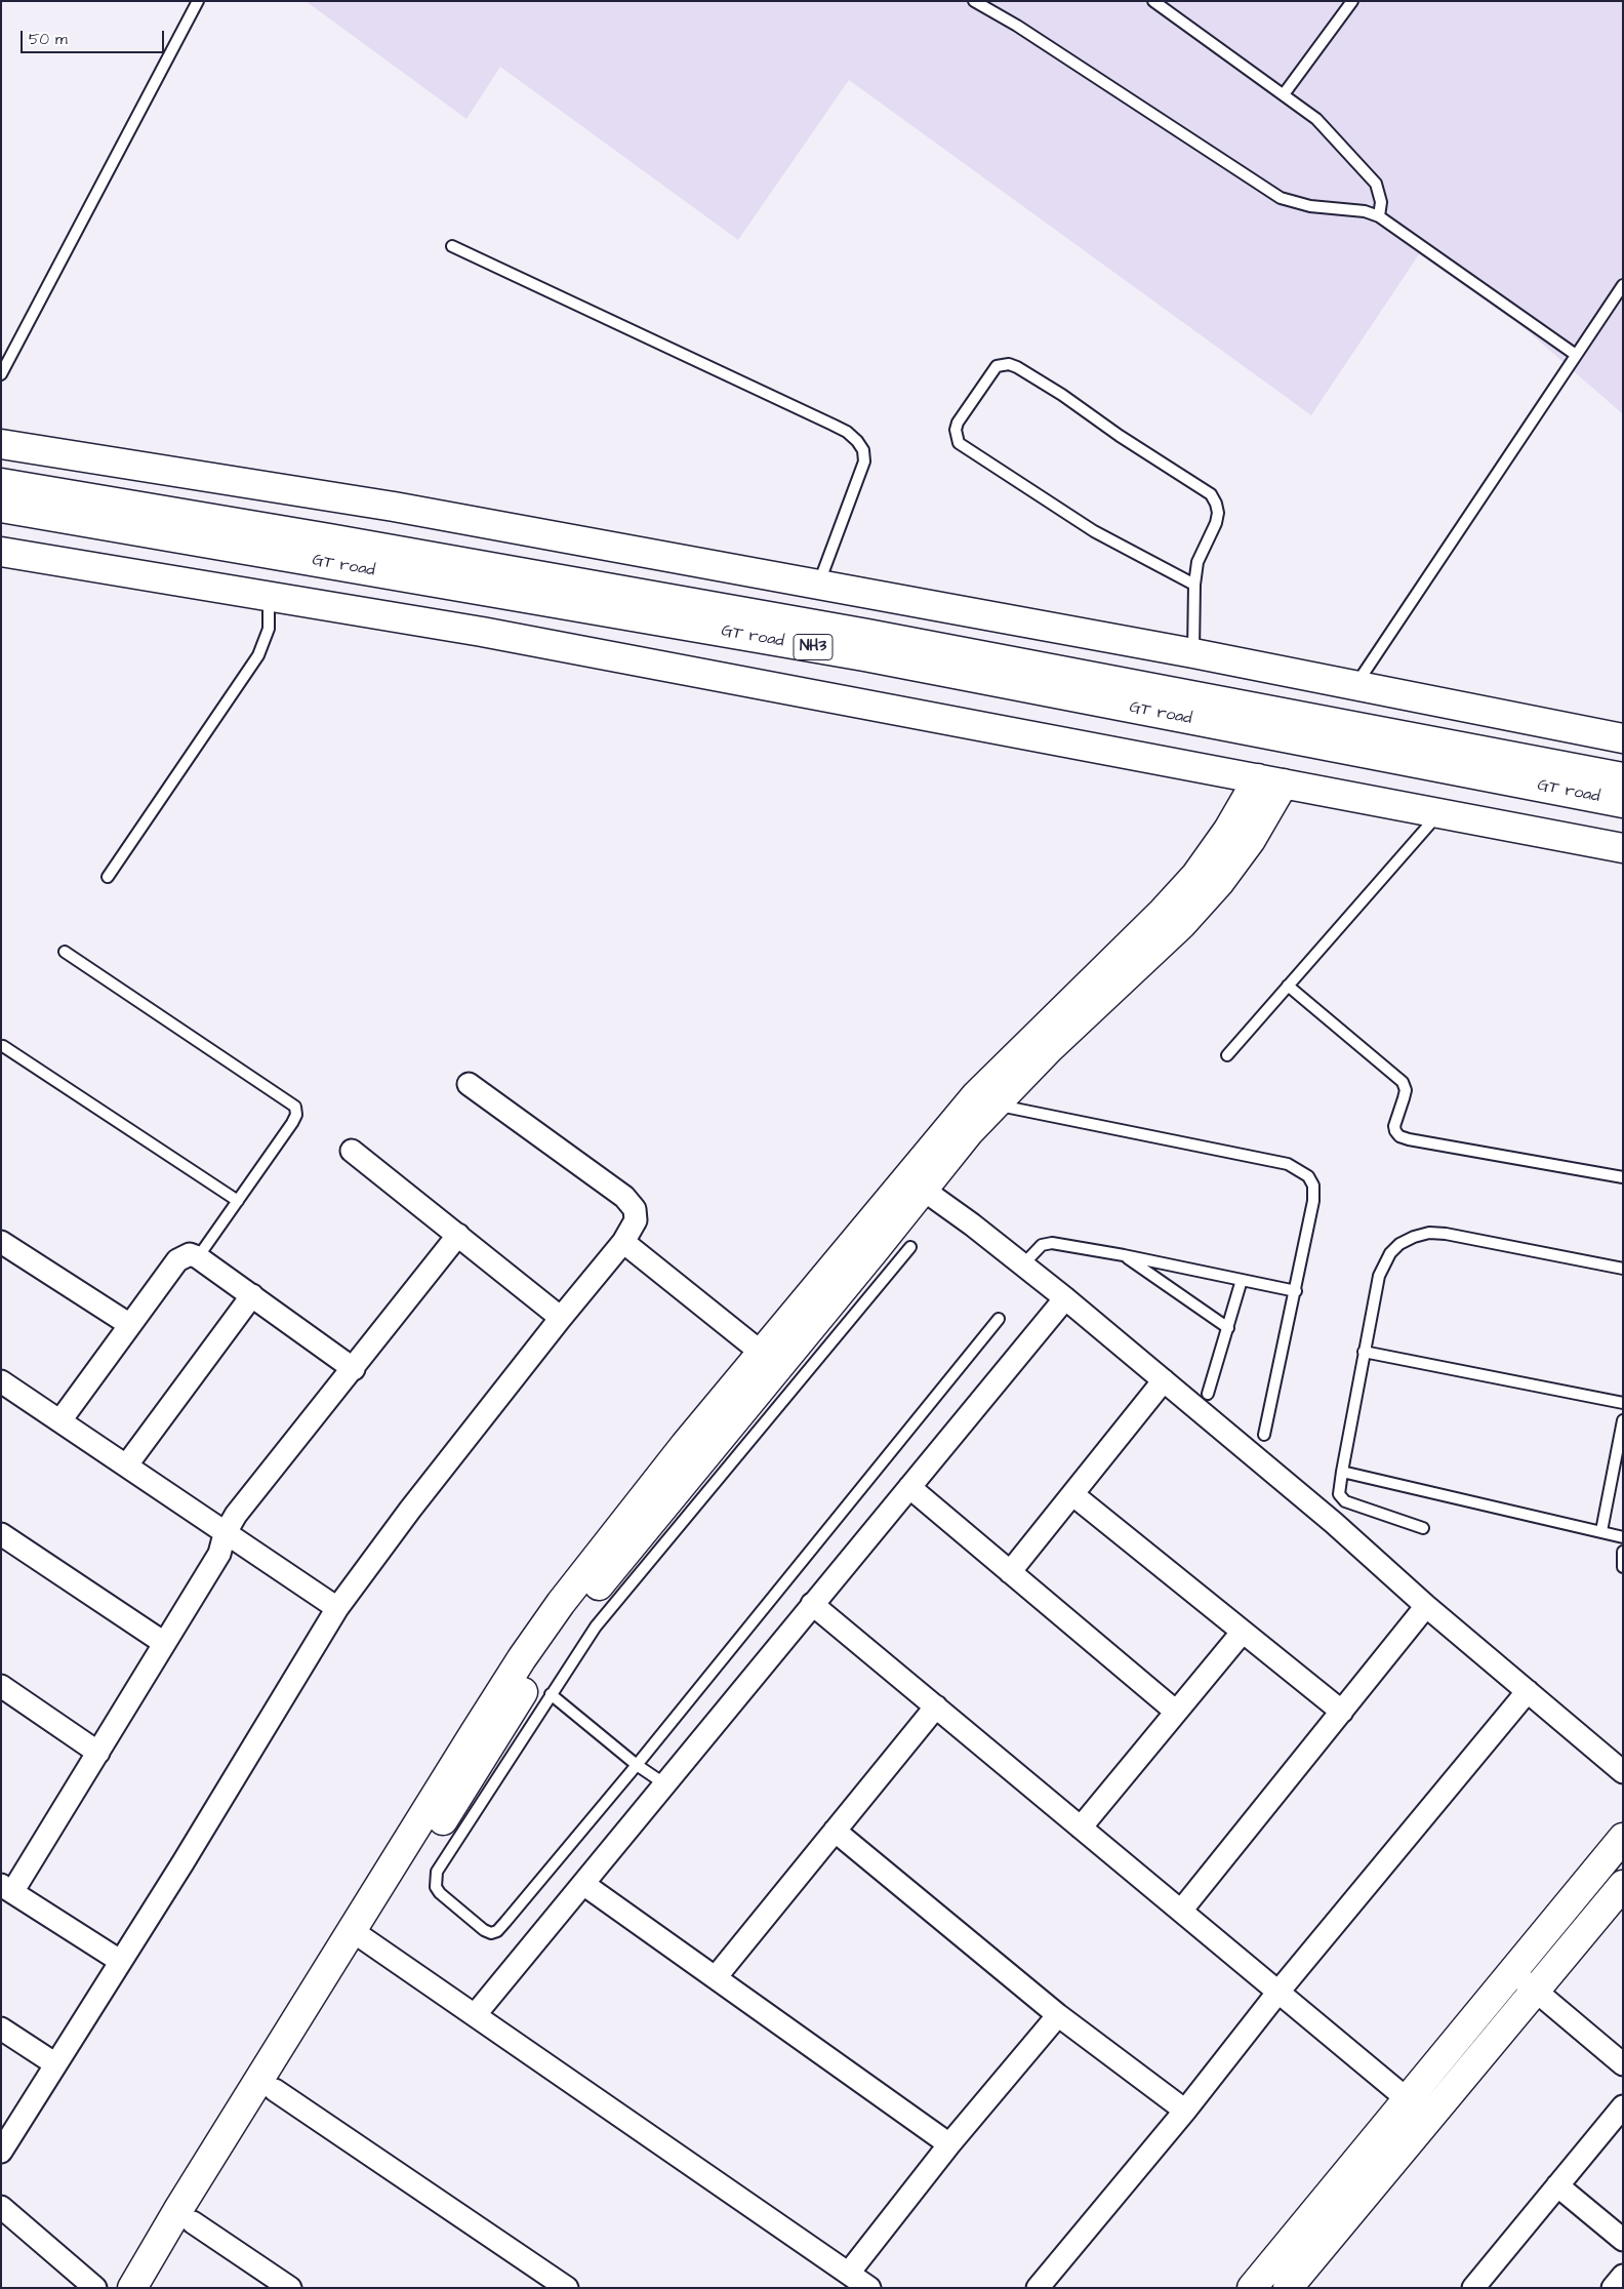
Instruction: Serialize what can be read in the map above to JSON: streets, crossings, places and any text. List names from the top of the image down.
{
  "streets": {
    "main road": ["GT road", "NH3"]
  },
  "scale_bar": "50 m"
}
